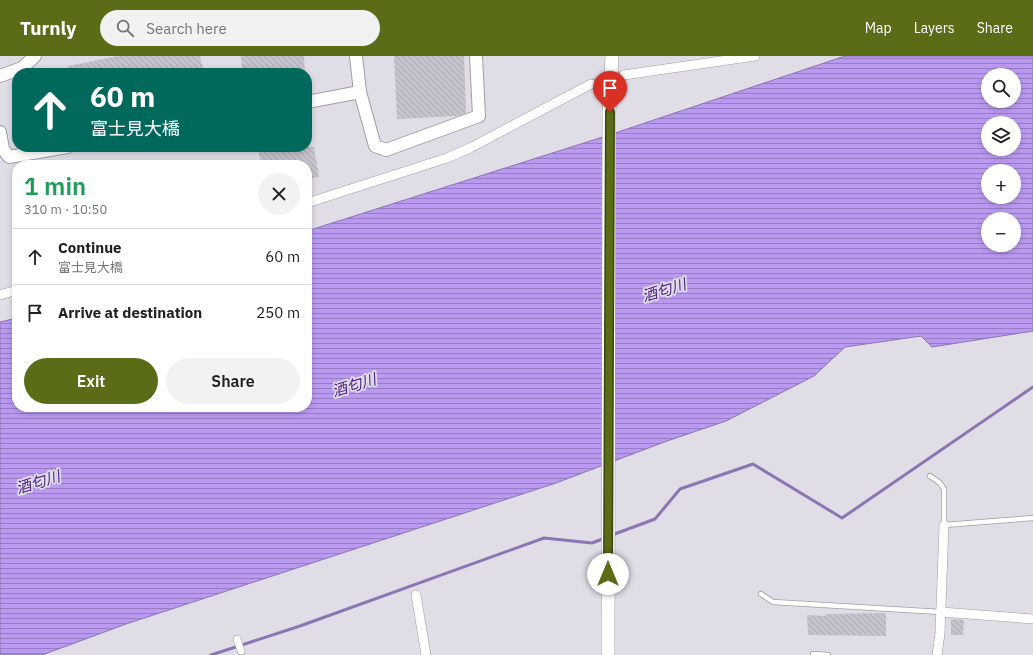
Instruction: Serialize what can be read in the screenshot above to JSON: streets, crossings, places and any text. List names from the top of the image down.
{
  "water": ["酒匂川"],
  "page": {
    "header": "Turnly",
    "search": "Search here",
    "nav": ["Map", "Layers", "Share"],
    "map_buttons": ["+", "−"],
    "turn": ["60 m", "富士見大橋"],
    "heading": ["1 min", "310 m · 10:50"],
    "list": [
      {
        "name": "Continue",
        "note": "富士見大橋",
        "value": "60 m"
      },
      {
        "name": "Arrive at destination",
        "value": "250 m"
      }
    ],
    "buttons": ["Exit", "Share"]
  }
}
